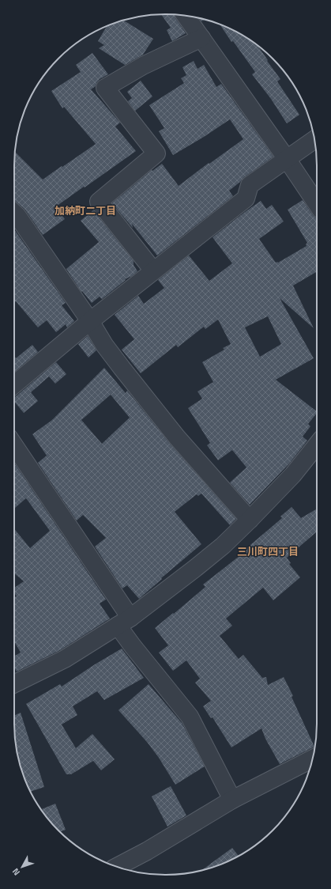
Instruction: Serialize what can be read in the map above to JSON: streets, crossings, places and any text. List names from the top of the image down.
{
  "districts": ["加納町二丁目", "三川町四丁目"],
  "north": "bottom left"
}
